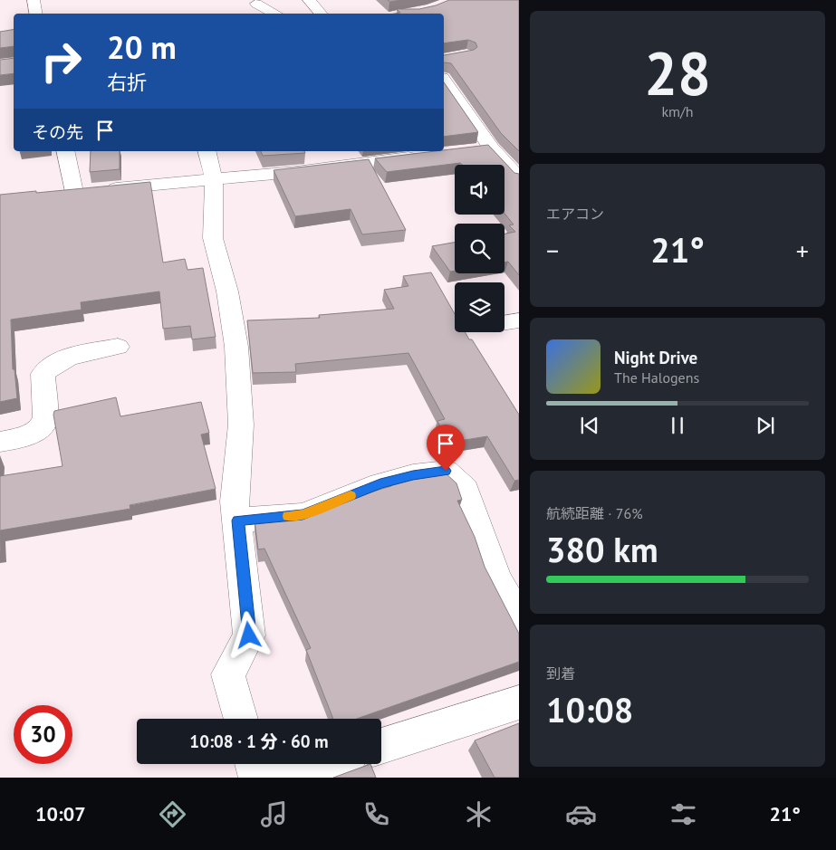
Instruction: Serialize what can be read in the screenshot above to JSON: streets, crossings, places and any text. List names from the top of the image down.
{
  "page": {
    "tile": [
      ["28", "km/h"],
      "エアコン",
      ["航続距離 · 76%", "380 km"],
      ["到着", "10:08"]
    ],
    "turn": ["20 m", "右折"],
    "then": "その先",
    "heat": ["−", "21°", "+"],
    "song": ["Night Drive", "The Halogens"],
    "limit": "30",
    "trip": "10:08 · 1 分 · 60 m",
    "tabs": ["10:07", "21°"]
  }
}
